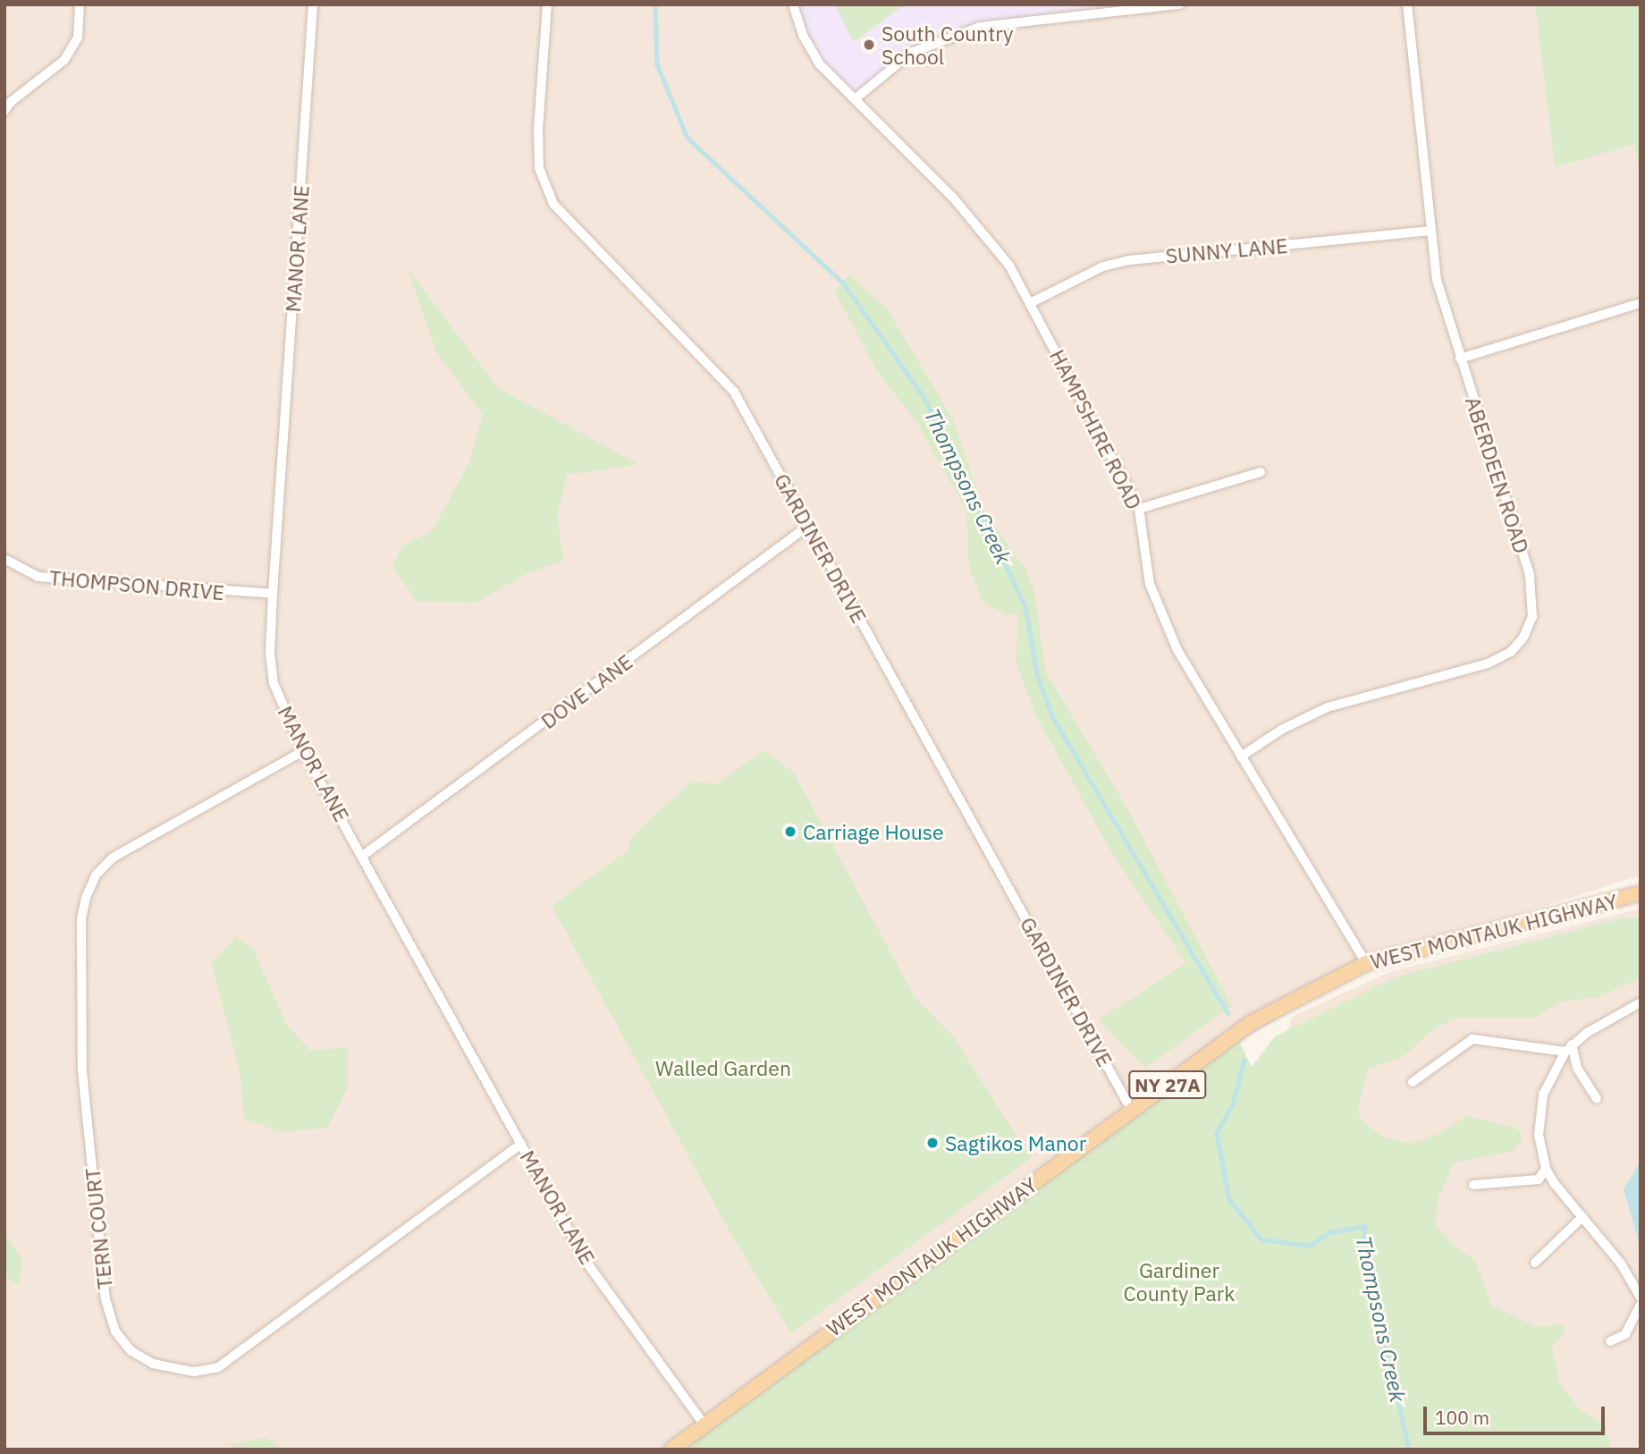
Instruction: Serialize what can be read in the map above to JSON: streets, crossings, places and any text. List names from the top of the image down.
{
  "streets": {
    "main road": ["WEST MONTAUK HIGHWAY", "NY 27A"],
    "street": [
      "MANOR LANE",
      "SUNNY LANE",
      "HAMPSHIRE ROAD",
      "ABERDEEN ROAD",
      "GARDINER DRIVE",
      "THOMPSON DRIVE",
      "DOVE LANE",
      "TERN COURT"
    ]
  },
  "crossings": [
    ["MANOR LANE", "THOMPSON DRIVE"],
    ["MANOR LANE", "DOVE LANE"],
    ["MANOR LANE", "WEST MONTAUK HIGHWAY"],
    ["MANOR LANE", "NY 27A"],
    ["MANOR LANE", "TERN COURT"],
    ["SUNNY LANE", "HAMPSHIRE ROAD"],
    ["SUNNY LANE", "ABERDEEN ROAD"],
    ["HAMPSHIRE ROAD", "ABERDEEN ROAD"],
    ["HAMPSHIRE ROAD", "WEST MONTAUK HIGHWAY"],
    ["GARDINER DRIVE", "DOVE LANE"],
    ["GARDINER DRIVE", "WEST MONTAUK HIGHWAY"],
    ["WEST MONTAUK HIGHWAY", "NY 27A"]
  ],
  "water": ["Thompsons Creek"],
  "parks": ["Walled Garden", "Gardiner County Park"],
  "places": ["South Country School", "Carriage House", "Sagtikos Manor"],
  "scale_bar": "100 m"
}
